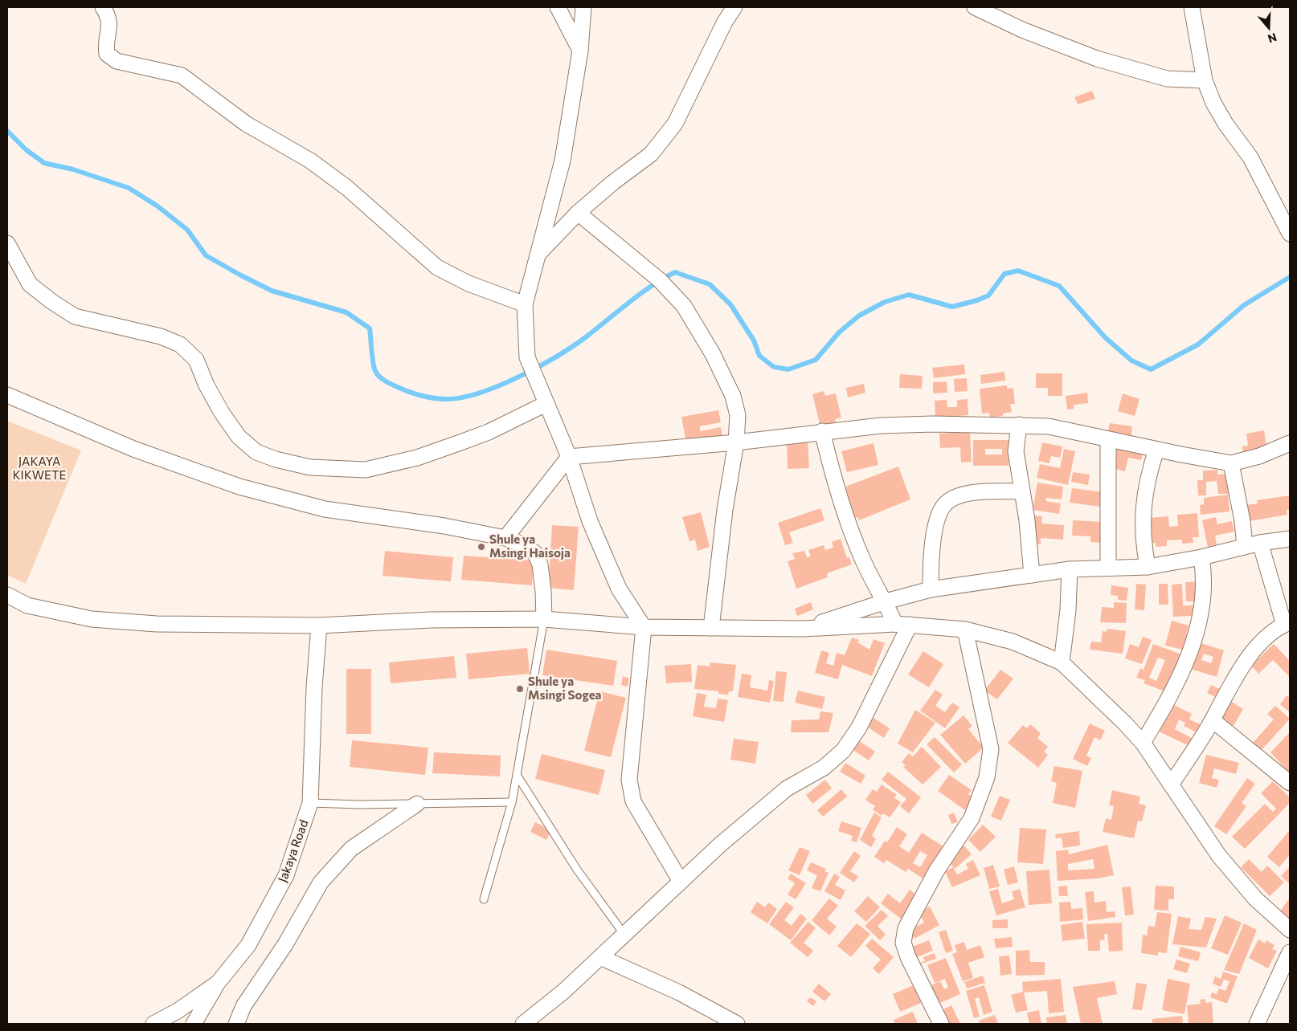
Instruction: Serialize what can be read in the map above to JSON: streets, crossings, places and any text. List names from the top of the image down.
{
  "streets": {
    "street": ["Jakaya Road"]
  },
  "parks": ["JAKAYA KIKWETE"],
  "places": ["Shule ya Msingi Haisoja", "Shule ya Msingi Sogea"],
  "north": "bottom"
}
